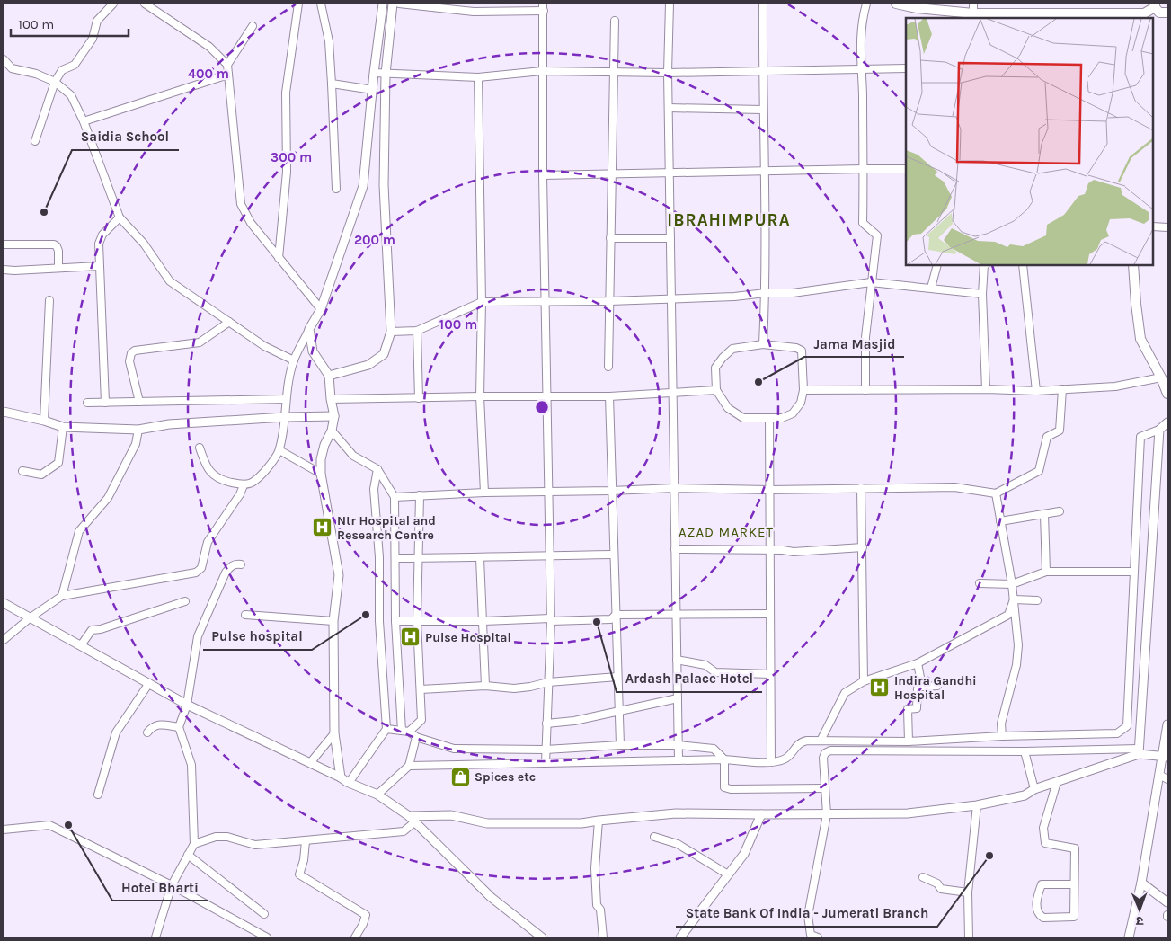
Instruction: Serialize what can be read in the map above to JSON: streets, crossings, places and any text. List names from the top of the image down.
{
  "districts": ["IBRAHIMPURA", "AZAD MARKET"],
  "places": {
    "other": [
      "Saidia School",
      "Jama Masjid",
      "Pulse hospital",
      "Ardash Palace Hotel",
      "Hotel Bharti",
      "State Bank Of India - Jumerati Branch"
    ],
    "hospital": ["Ntr Hospital and Research Centre", "Pulse Hospital", "Indira Gandhi Hospital"],
    "shop": ["Spices etc"]
  },
  "scale_bar": "100 m",
  "north": "bottom",
  "rings": [
    "400 m",
    "300 m",
    "200 m",
    "100 m"
  ]
}
